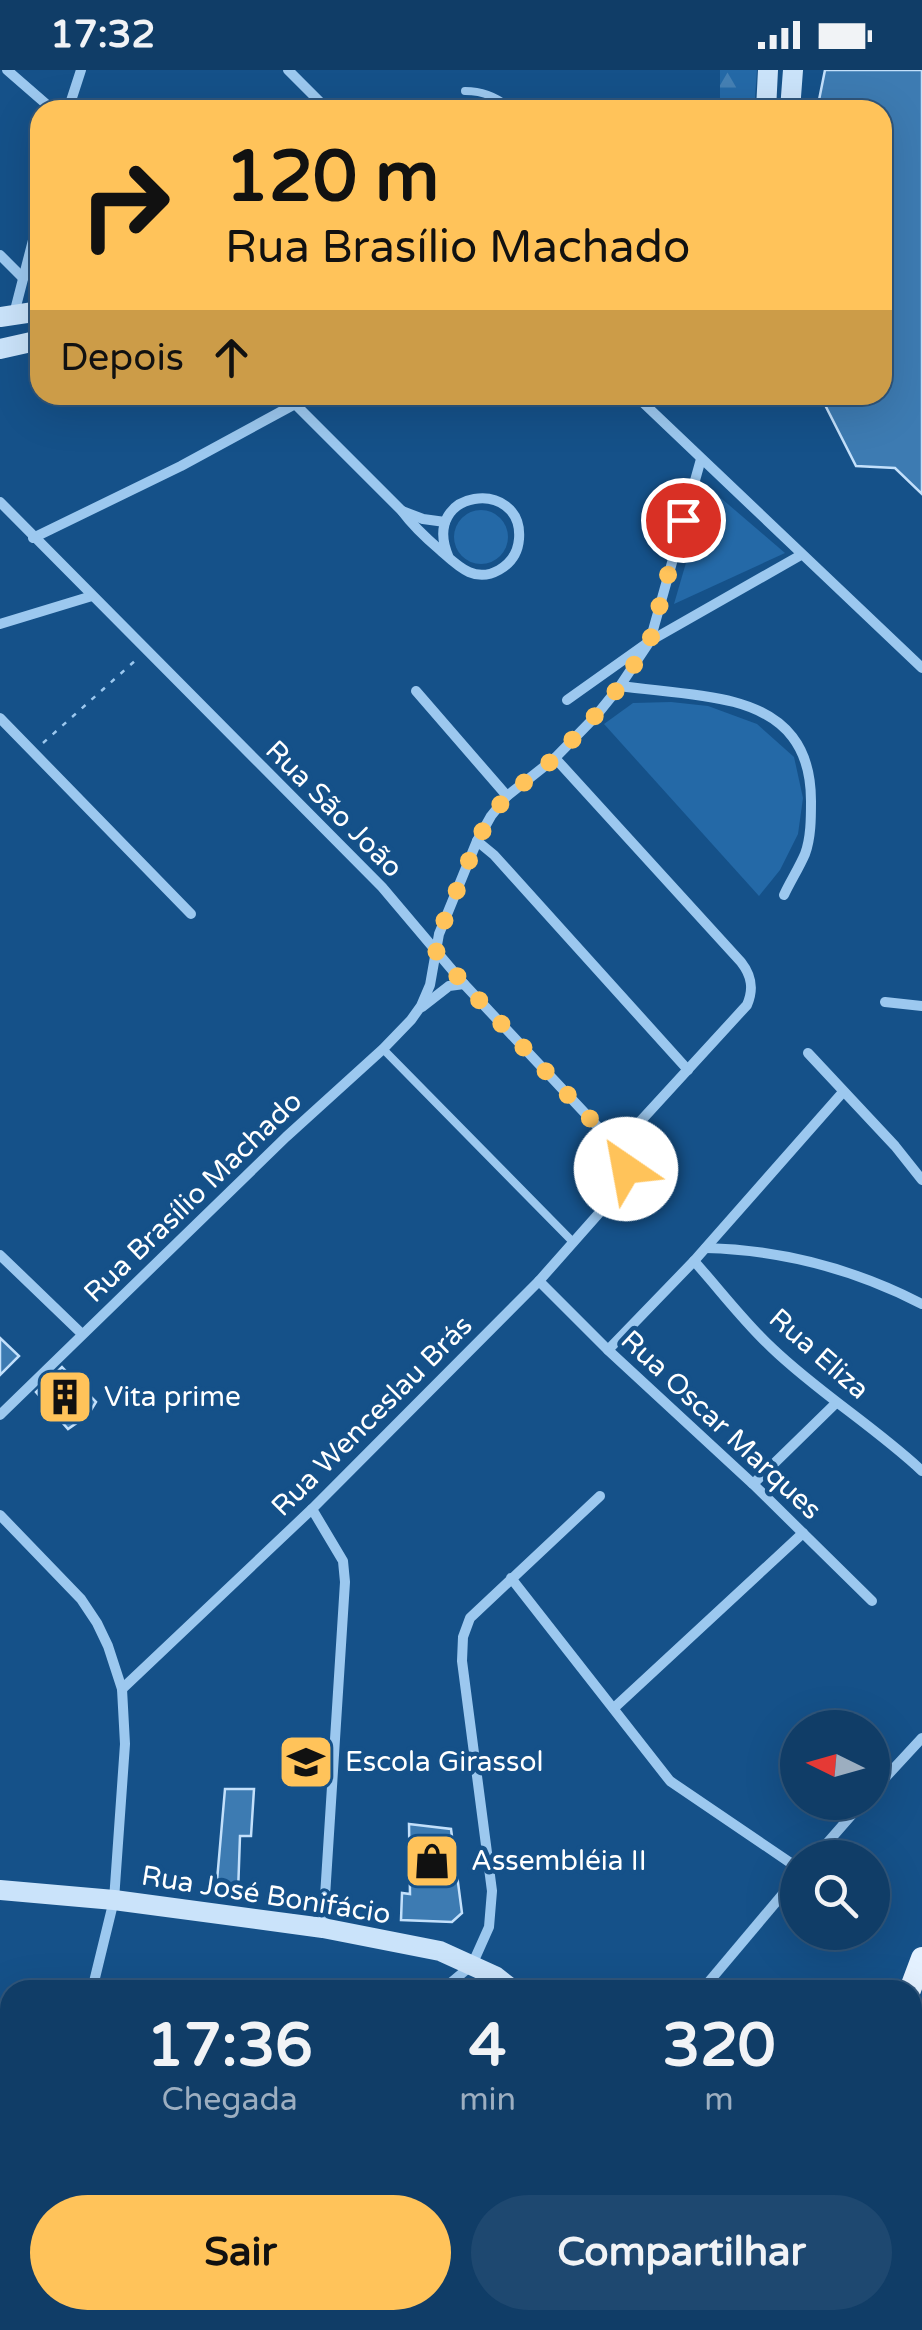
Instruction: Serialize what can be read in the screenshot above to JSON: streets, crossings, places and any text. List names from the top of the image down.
{
  "streets": {
    "street": [
      "Rua São João",
      "Rua Brasílio Machado",
      "Rua Eliza",
      "Rua Wenceslau Brás",
      "Rua Oscar Marques",
      "Rua José Bonifácio"
    ]
  },
  "crossings": [
    ["Rua São João", "Rua Brasílio Machado"],
    ["Rua São João", "Rua Wenceslau Brás"],
    ["Rua Brasílio Machado", "Rua Wenceslau Brás"],
    ["Rua Wenceslau Brás", "Rua Oscar Marques"]
  ],
  "places": {
    "building": ["Vita prime"],
    "school or university": ["Escola Girassol"],
    "shop": ["Assembléia II"]
  },
  "north": "left",
  "page": {
    "status": "17:32",
    "turn": ["120 m", "Rua Brasílio Machado"],
    "then": "Depois",
    "eta": [
      "17:36",
      "Chegada",
      "4",
      "min",
      "320",
      "m"
    ],
    "buttons": ["Sair", "Compartilhar"]
  }
}
